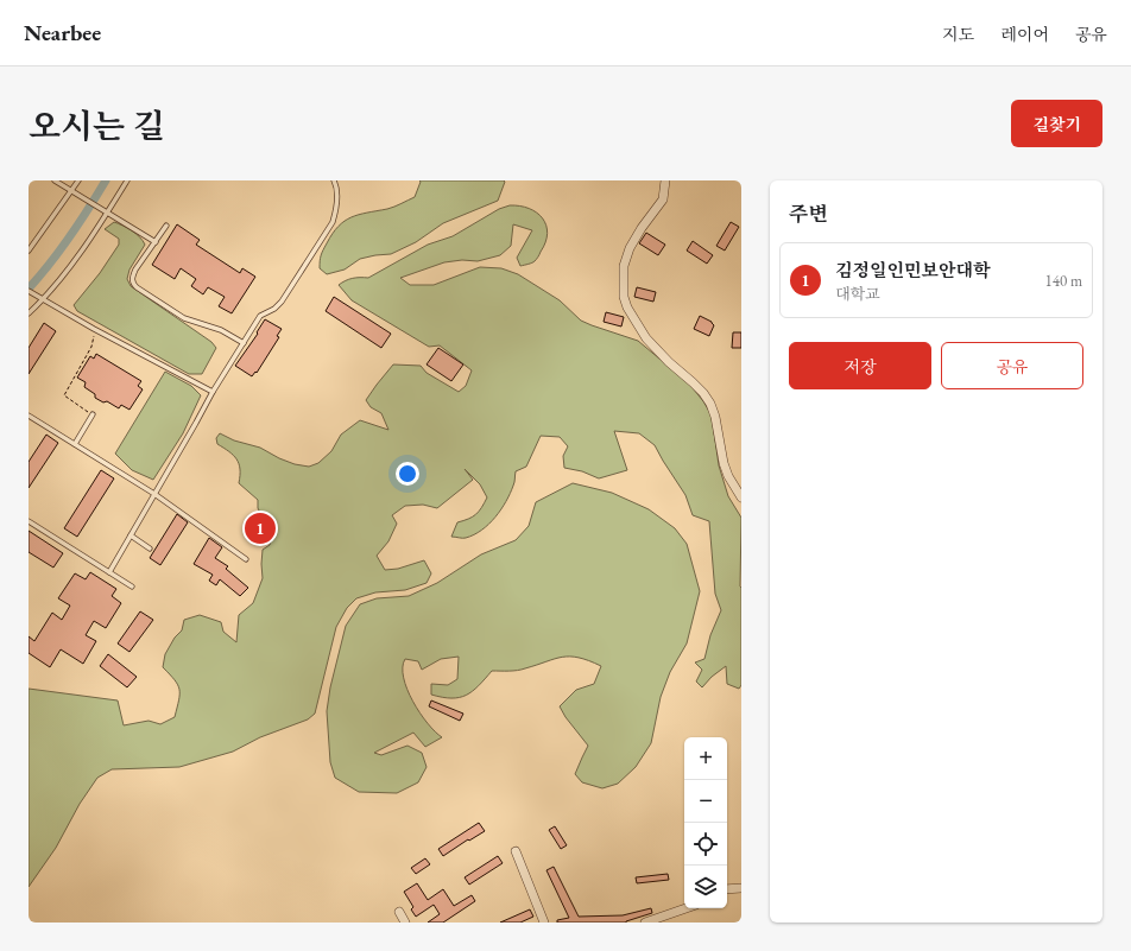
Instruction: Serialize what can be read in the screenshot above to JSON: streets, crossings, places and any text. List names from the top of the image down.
{
  "page": {
    "header": "Nearbee",
    "nav": ["지도", "레이어", "공유"],
    "title": "오시는 길",
    "buttons": [
      "길찾기",
      ["저장", "공유"]
    ],
    "heading": "주변",
    "list": [
      {
        "mark": "1",
        "name": "김정일인민보안대학",
        "note": "대학교",
        "value": "140 m"
      }
    ],
    "pins": "1",
    "map_buttons": ["+", "−"]
  }
}
